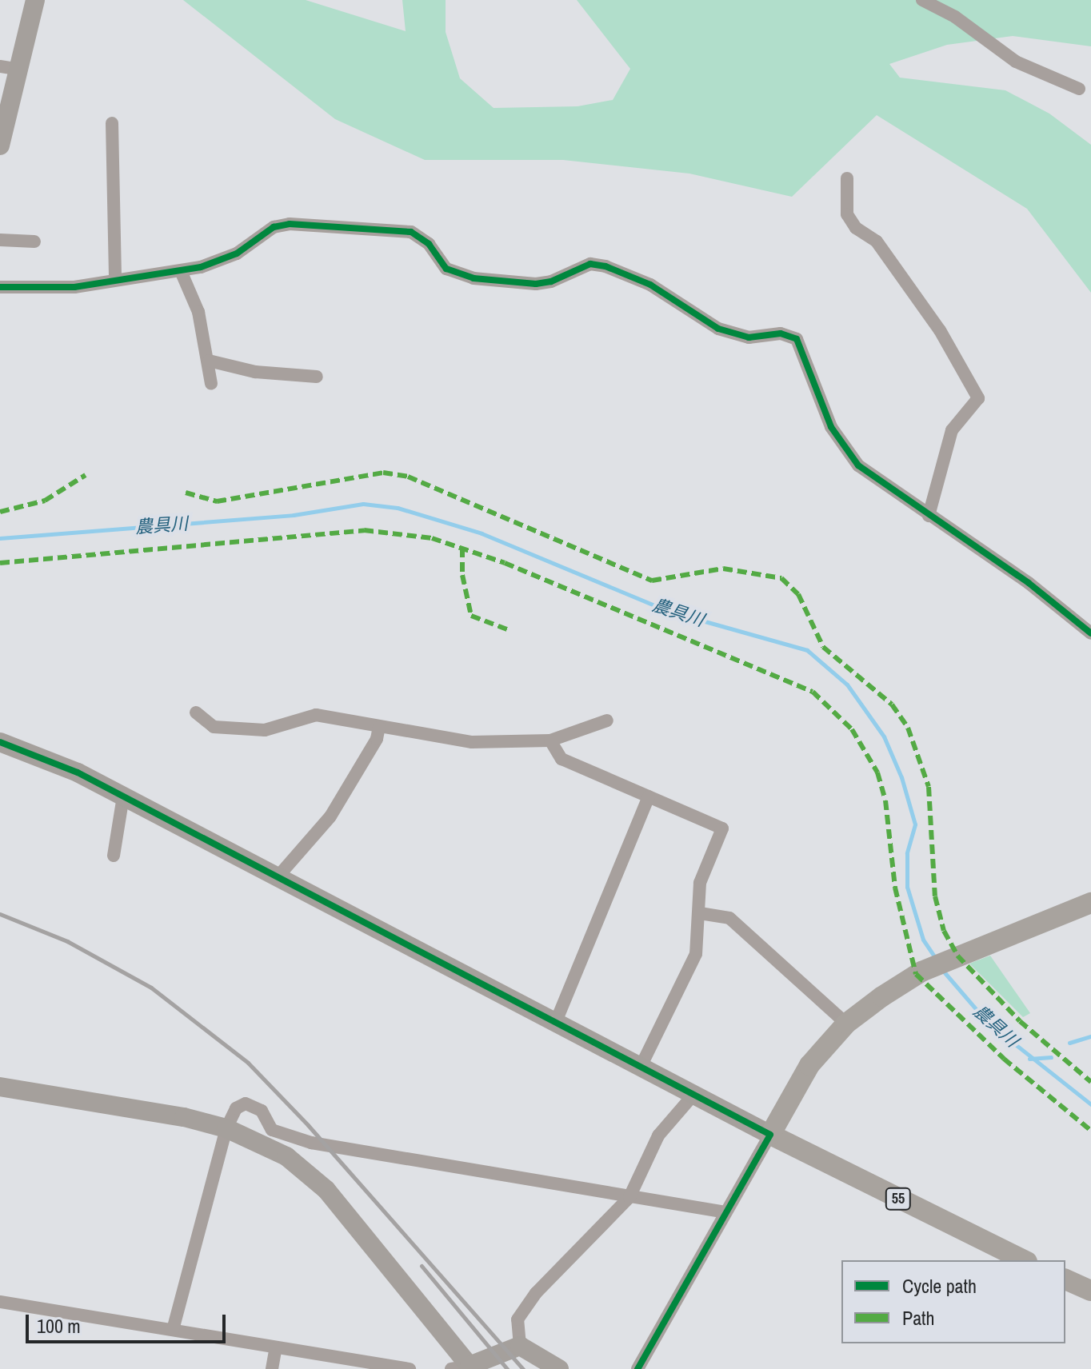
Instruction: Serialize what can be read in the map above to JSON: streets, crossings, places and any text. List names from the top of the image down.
{
  "streets": {
    "main road": ["55"]
  },
  "water": ["農具川"],
  "legend": ["Cycle path", "Path"],
  "scale_bar": "100 m"
}
